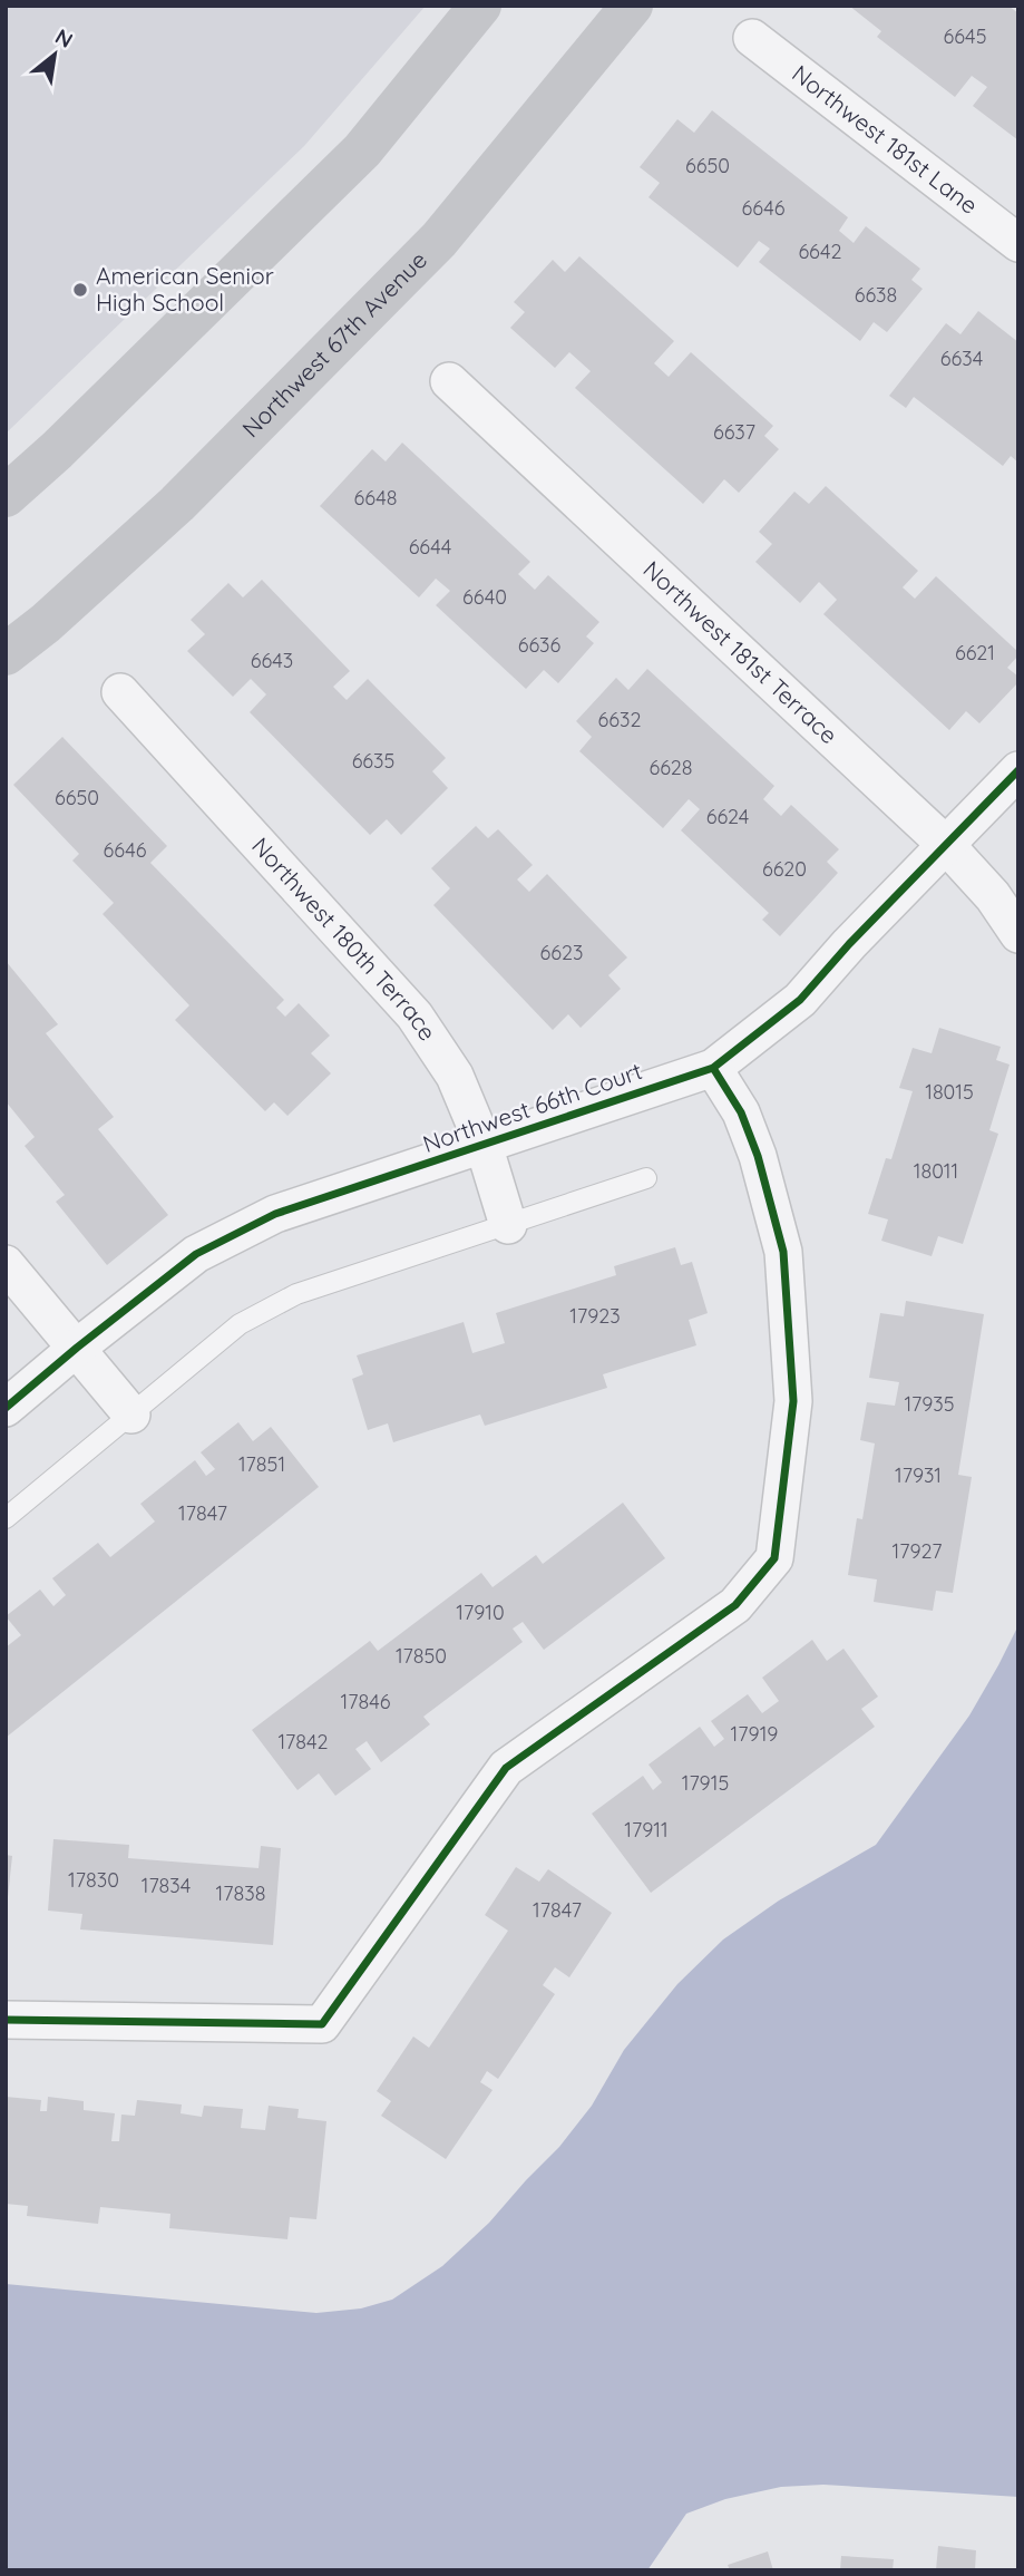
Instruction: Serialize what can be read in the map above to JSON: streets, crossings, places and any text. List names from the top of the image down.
{
  "streets": {
    "main road": ["Northwest 67th Avenue"],
    "street": [
      "Northwest 181st Lane",
      "Northwest 181st Terrace",
      "Northwest 180th Terrace",
      "Northwest 66th Court"
    ]
  },
  "crossings": [
    ["Northwest 181st Terrace", "Northwest 66th Court"],
    ["Northwest 180th Terrace", "Northwest 66th Court"]
  ],
  "places": ["American Senior High School"],
  "house_numbers": [
    "6645",
    "6650",
    "6646",
    "6642",
    "6638",
    "6634",
    "6637",
    "6648",
    "6644",
    "6640",
    "6636",
    "6621",
    "6643",
    "6632",
    "6635",
    "6628",
    "6650",
    "6624",
    "6646",
    "6620",
    "6623",
    "18015",
    "18011",
    "17923",
    "17935",
    "17851",
    "17931",
    "17847",
    "17927",
    "17910",
    "17850",
    "17846",
    "17919",
    "17842",
    "17915",
    "17911",
    "17830",
    "17834",
    "17838",
    "17847"
  ],
  "north": "top right"
}
